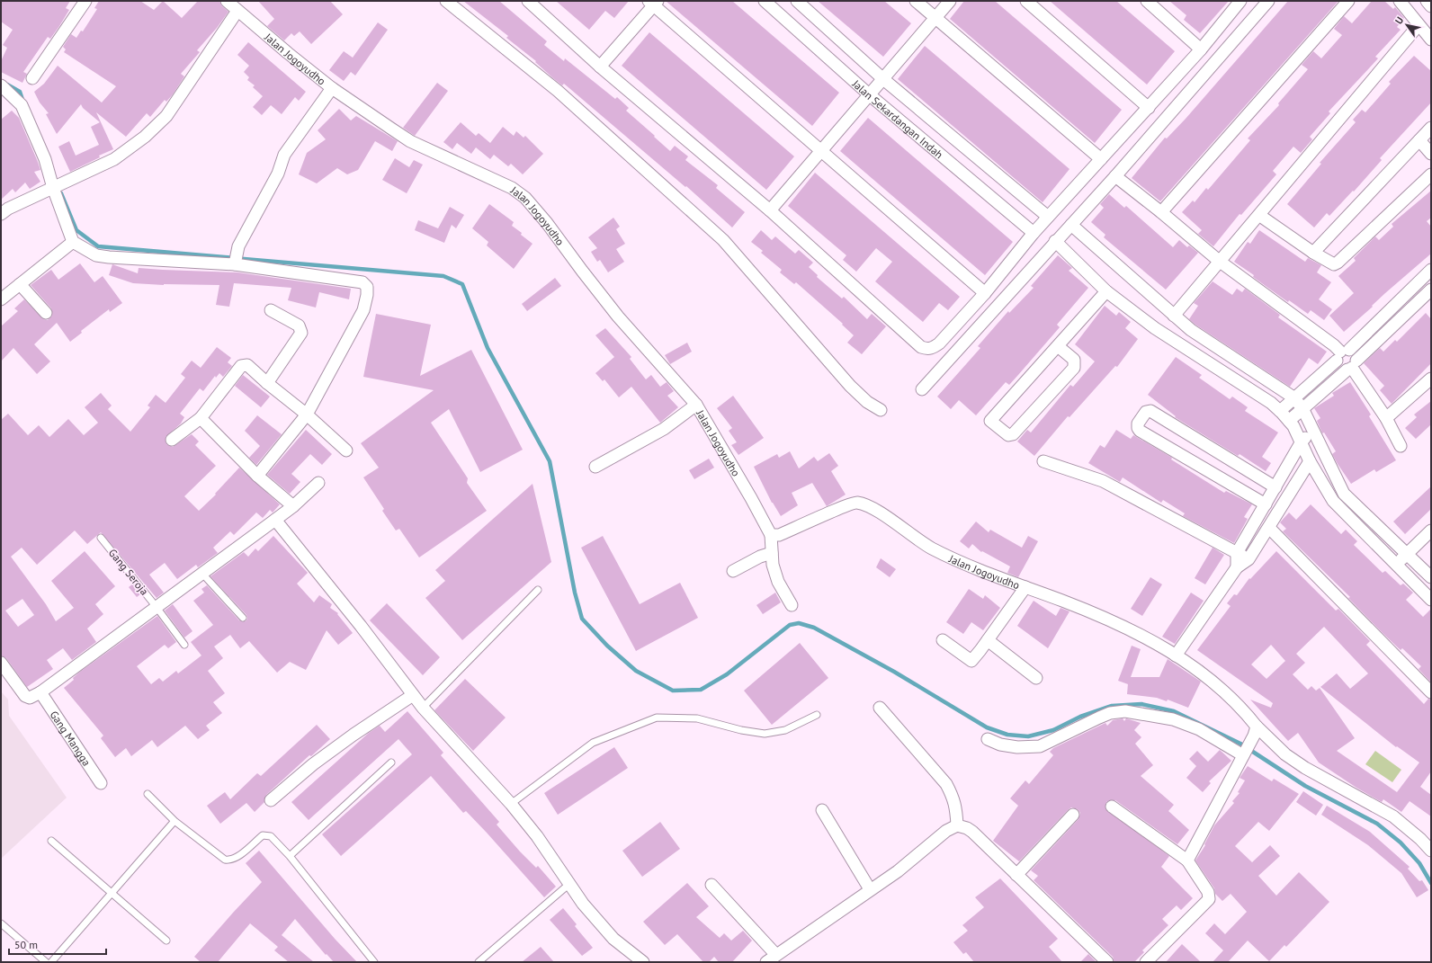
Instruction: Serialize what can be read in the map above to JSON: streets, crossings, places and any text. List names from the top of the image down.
{
  "streets": {
    "street": ["Jalan Jogoyudho", "Jalan Sekardangan Indah", "Gang Mangga"],
    "lane": ["Gang Seroja"]
  },
  "scale_bar": "50 m",
  "north": "top left"
}
